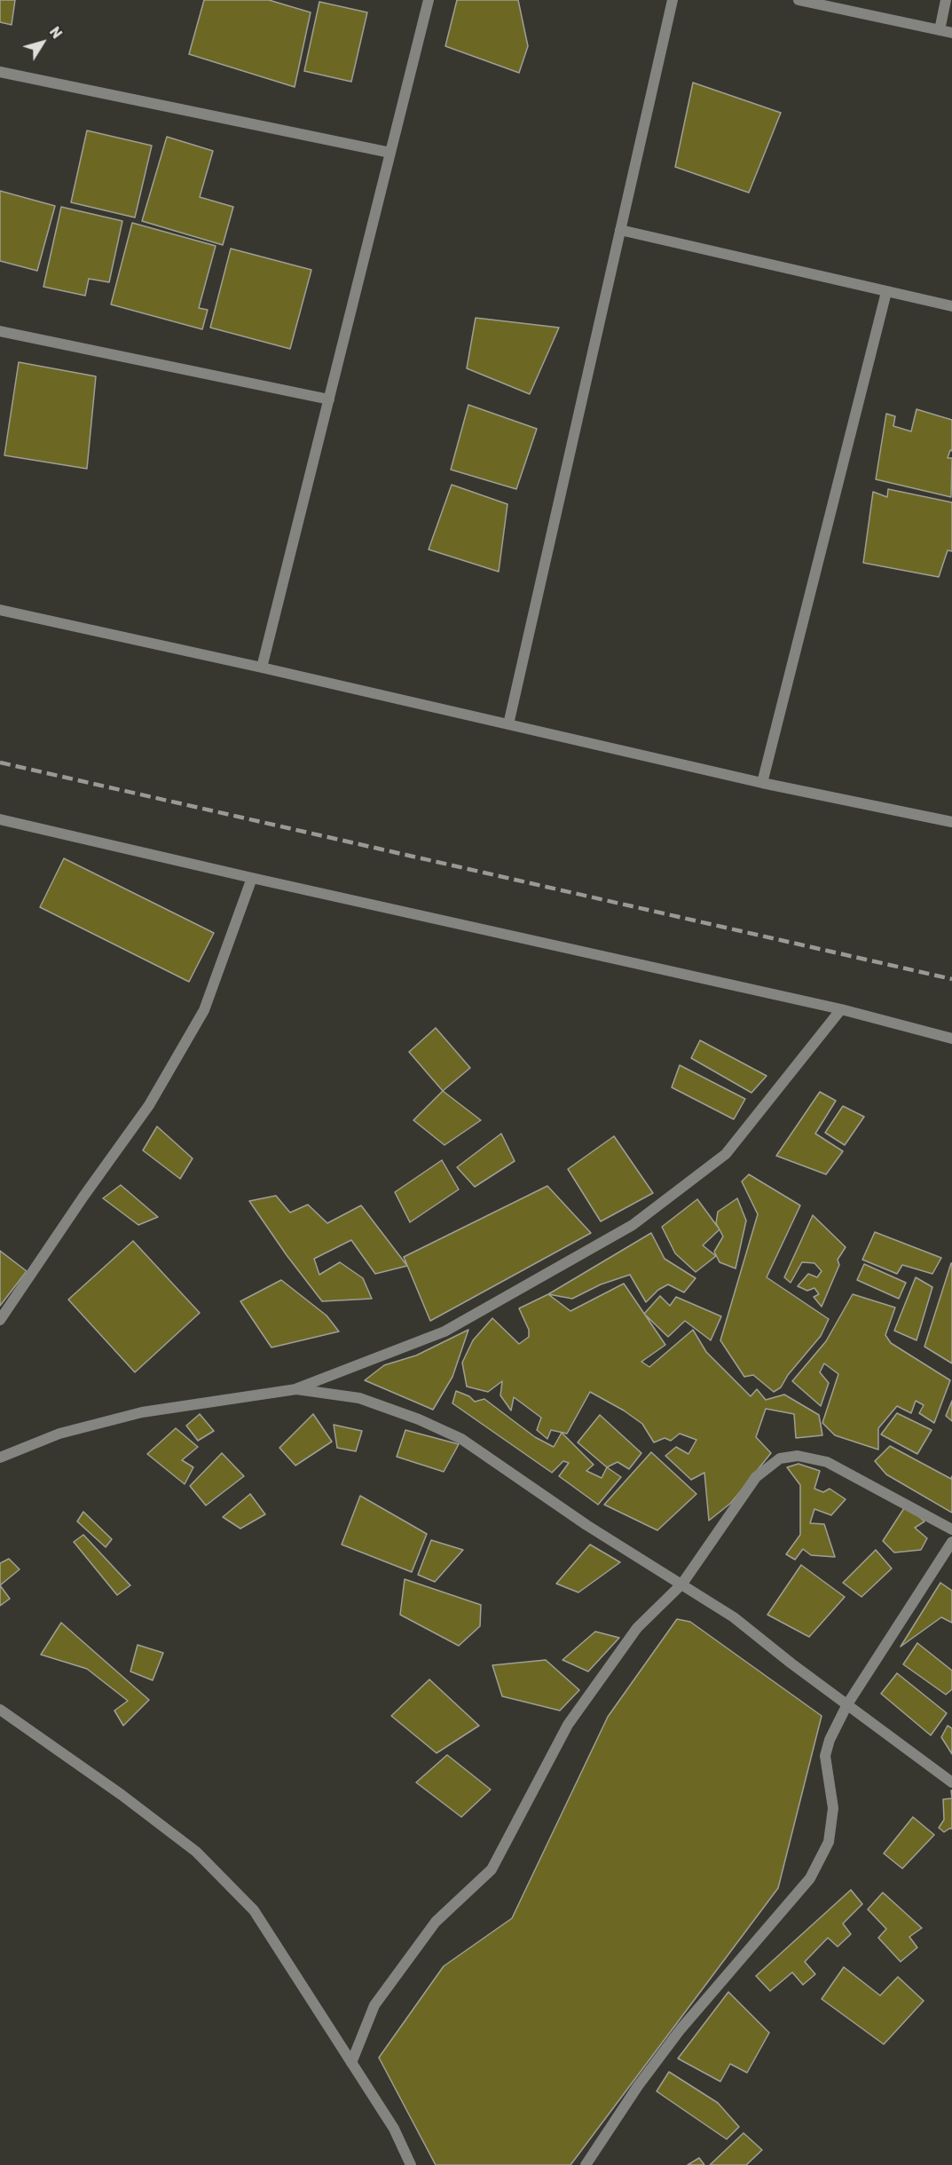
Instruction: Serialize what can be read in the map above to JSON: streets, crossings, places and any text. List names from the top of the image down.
{
  "north": "top right"
}
